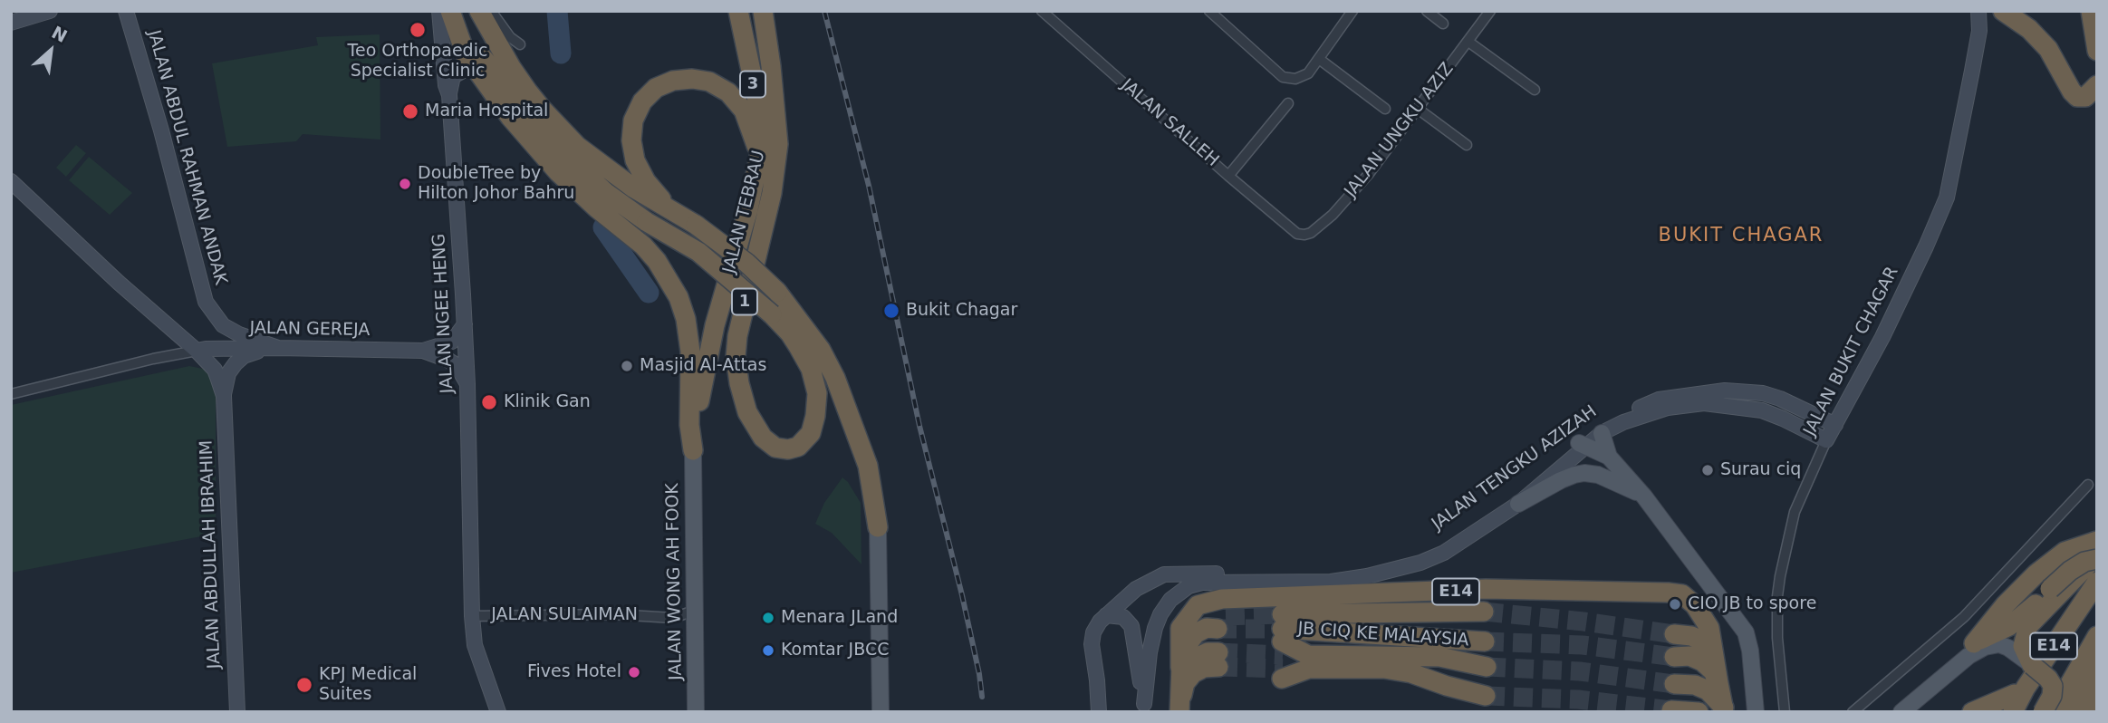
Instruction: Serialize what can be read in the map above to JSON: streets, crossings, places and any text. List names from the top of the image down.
{
  "streets": {
    "highway": [
      "3",
      "JALAN TEBRAU",
      "1",
      "E14",
      "JB CIQ KE MALAYSIA"
    ],
    "main road": [
      "JALAN ABDUL RAHMAN ANDAK",
      "JALAN NGEE HENG",
      "JALAN GEREJA",
      "JALAN BUKIT CHAGAR",
      "JALAN TENGKU AZIZAH",
      "JALAN ABDULLAH IBRAHIM",
      "JALAN WONG AH FOOK"
    ],
    "street": ["JALAN SALLEH", "JALAN UNGKU AZIZ", "JALAN SULAIMAN"]
  },
  "crossings": [
    ["JALAN SALLEH", "JALAN UNGKU AZIZ"],
    ["JALAN ABDUL RAHMAN ANDAK", "JALAN GEREJA"],
    ["JALAN ABDUL RAHMAN ANDAK", "JALAN ABDULLAH IBRAHIM"],
    ["JALAN TEBRAU", "JALAN WONG AH FOOK"],
    ["JALAN NGEE HENG", "JALAN GEREJA"],
    ["JALAN NGEE HENG", "JALAN SULAIMAN"],
    ["JALAN GEREJA", "JALAN ABDULLAH IBRAHIM"],
    ["JALAN BUKIT CHAGAR", "JALAN TENGKU AZIZAH"],
    ["JALAN WONG AH FOOK", "JALAN SULAIMAN"],
    ["E14", "JB CIQ KE MALAYSIA"]
  ],
  "districts": ["BUKIT CHAGAR"],
  "places": [
    "Teo Orthopaedic Specialist Clinic",
    "Maria Hospital",
    "DoubleTree by Hilton Johor Bahru",
    "Bukit Chagar",
    "Masjid Al-Attas",
    "Klinik Gan",
    "Surau ciq",
    "CIO JB to spore",
    "Menara JLand",
    "Komtar JBCC",
    "Fives Hotel",
    "KPJ Medical Suites"
  ],
  "north": "top right"
}
